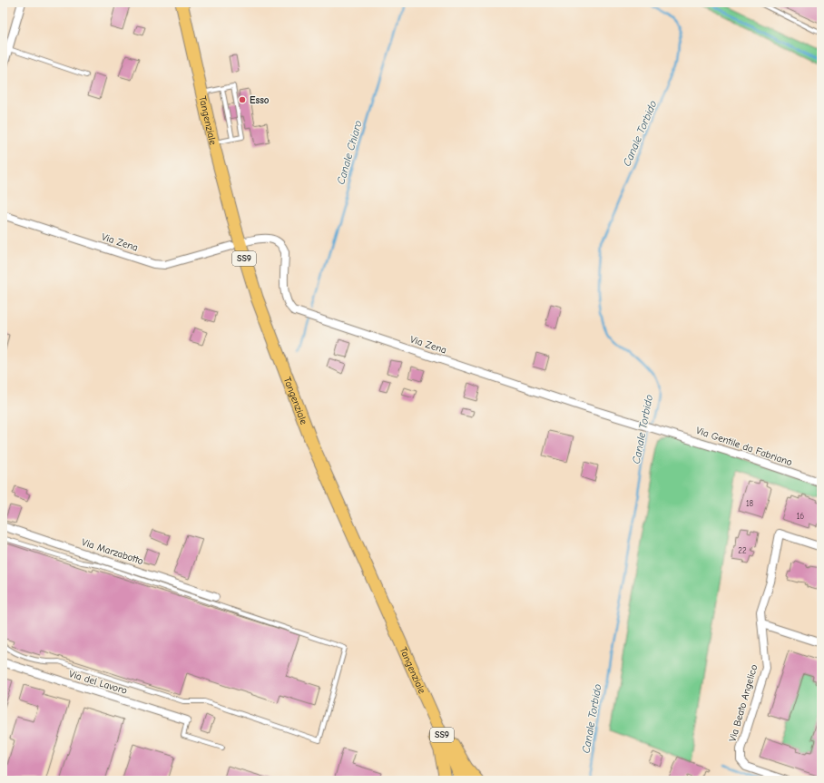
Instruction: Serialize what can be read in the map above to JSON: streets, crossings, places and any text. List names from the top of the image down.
{
  "streets": {
    "main road": ["Tangenziale", "SS9"],
    "street": [
      "Via Zena",
      "Via Gentile da Fabriano",
      "Via Marzabotto",
      "Via del Lavoro",
      "Via Beato Angelico"
    ]
  },
  "crossings": [
    ["Via Zena", "Via Gentile da Fabriano"]
  ],
  "water": ["Canale Torbido", "Canale Chiaro"],
  "places": ["Esso"],
  "house_numbers": ["18", "16", "22"]
}
